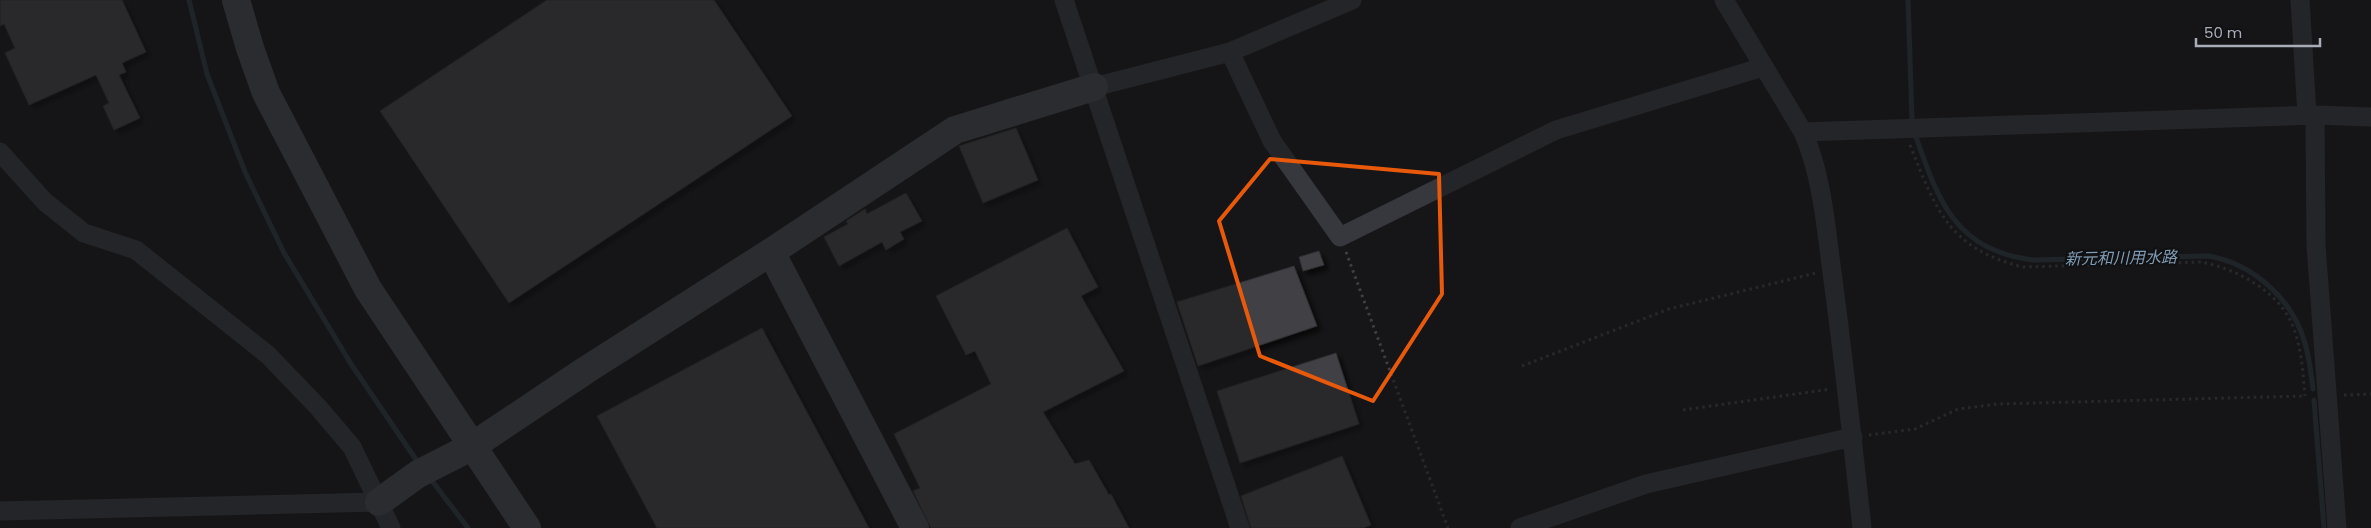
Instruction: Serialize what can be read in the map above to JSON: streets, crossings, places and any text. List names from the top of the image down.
{
  "water": ["新元和川用水路"],
  "scale_bar": "50 m"
}
